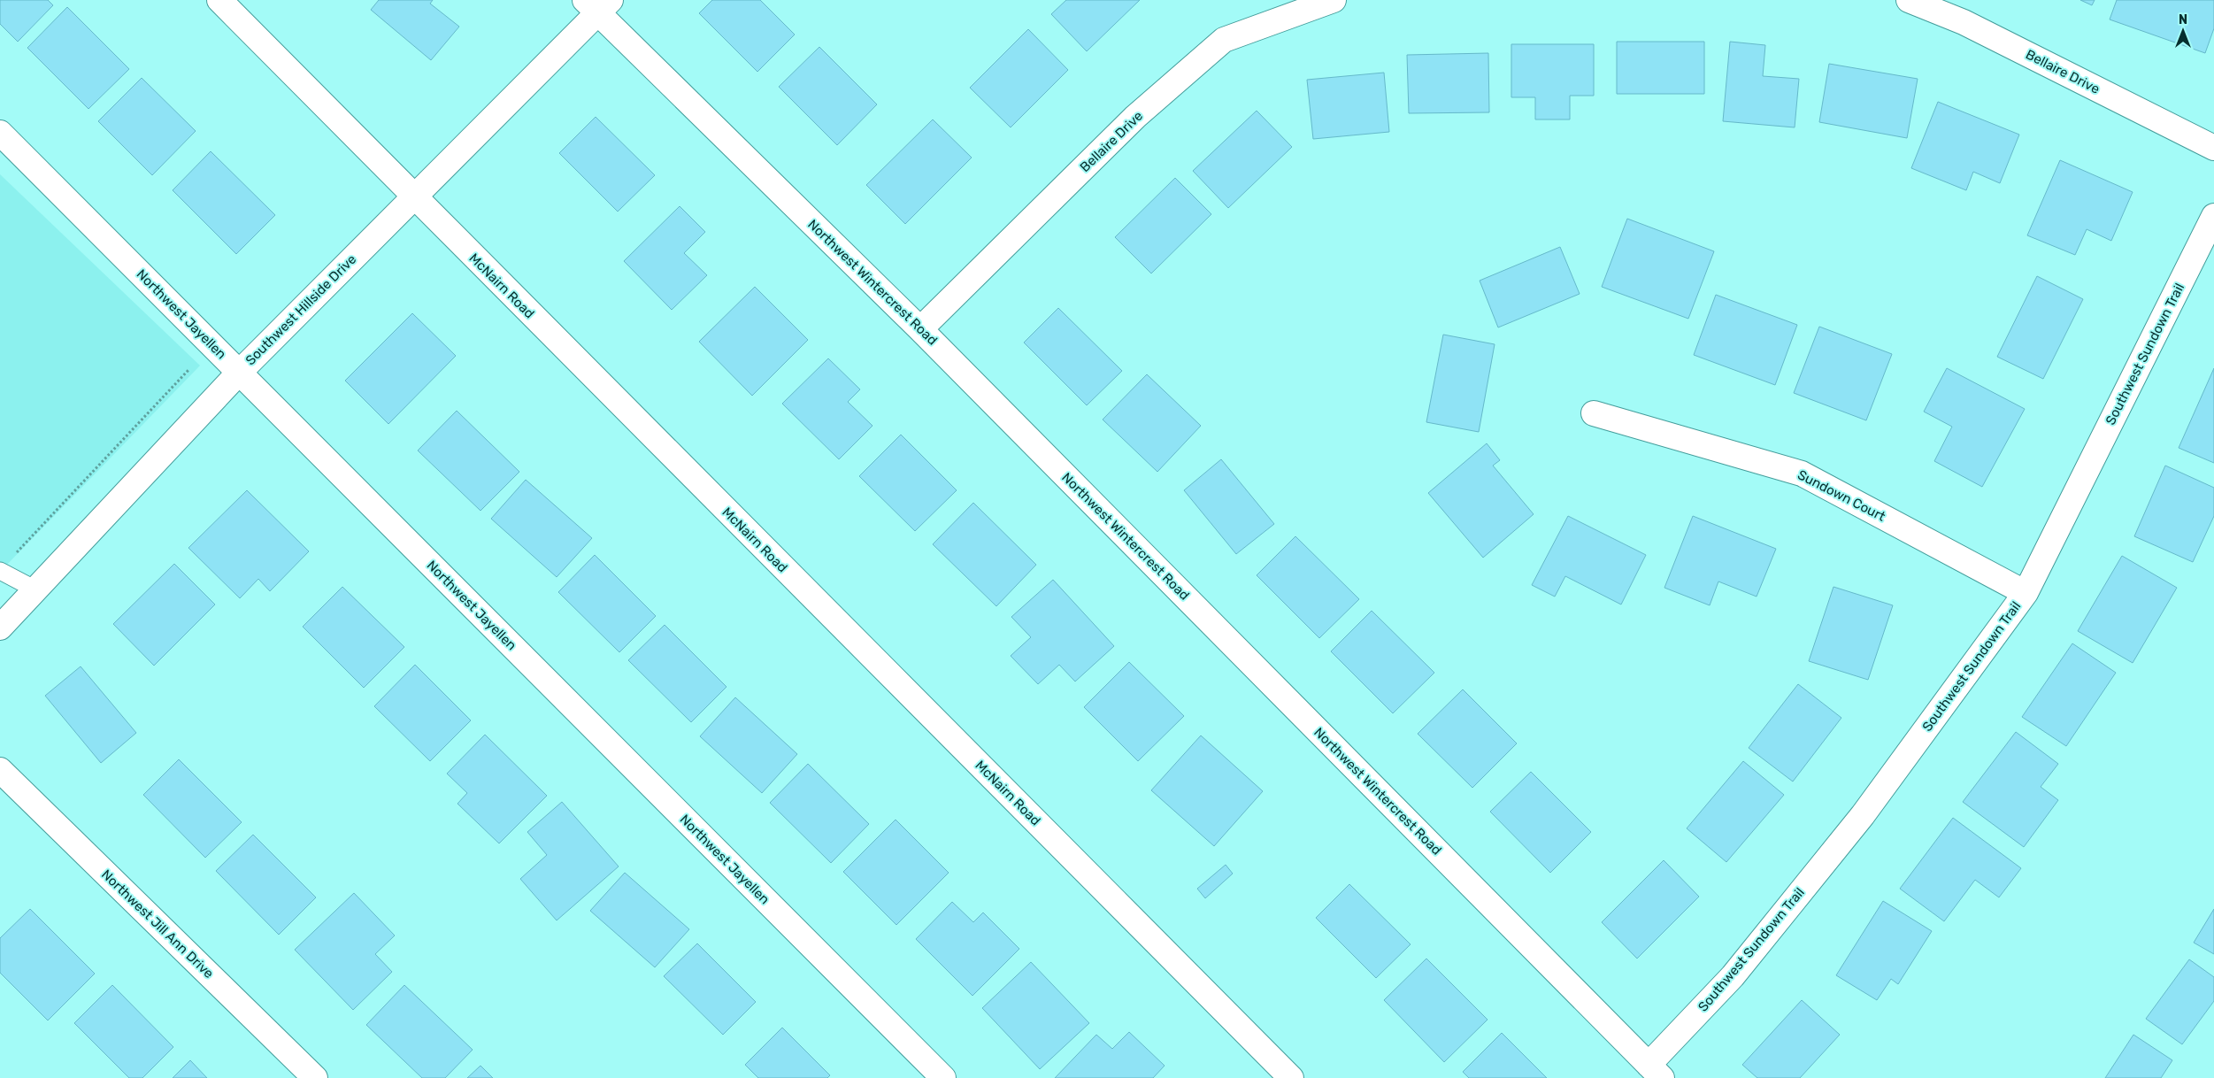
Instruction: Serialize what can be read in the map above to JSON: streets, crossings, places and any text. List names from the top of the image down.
{
  "streets": {
    "street": [
      "Bellaire Drive",
      "Northwest Wintercrest Road",
      "McNairn Road",
      "Southwest Hillside Drive",
      "Northwest Jayellen",
      "Southwest Sundown Trail",
      "Sundown Court",
      "Northwest Jill Ann Drive"
    ]
  },
  "crossings": [
    ["Bellaire Drive", "Northwest Wintercrest Road"],
    ["Northwest Wintercrest Road", "Southwest Hillside Drive"],
    ["Northwest Wintercrest Road", "Southwest Sundown Trail"],
    ["McNairn Road", "Southwest Hillside Drive"],
    ["Southwest Hillside Drive", "Northwest Jayellen"],
    ["Southwest Sundown Trail", "Sundown Court"]
  ],
  "north": "top"
}
